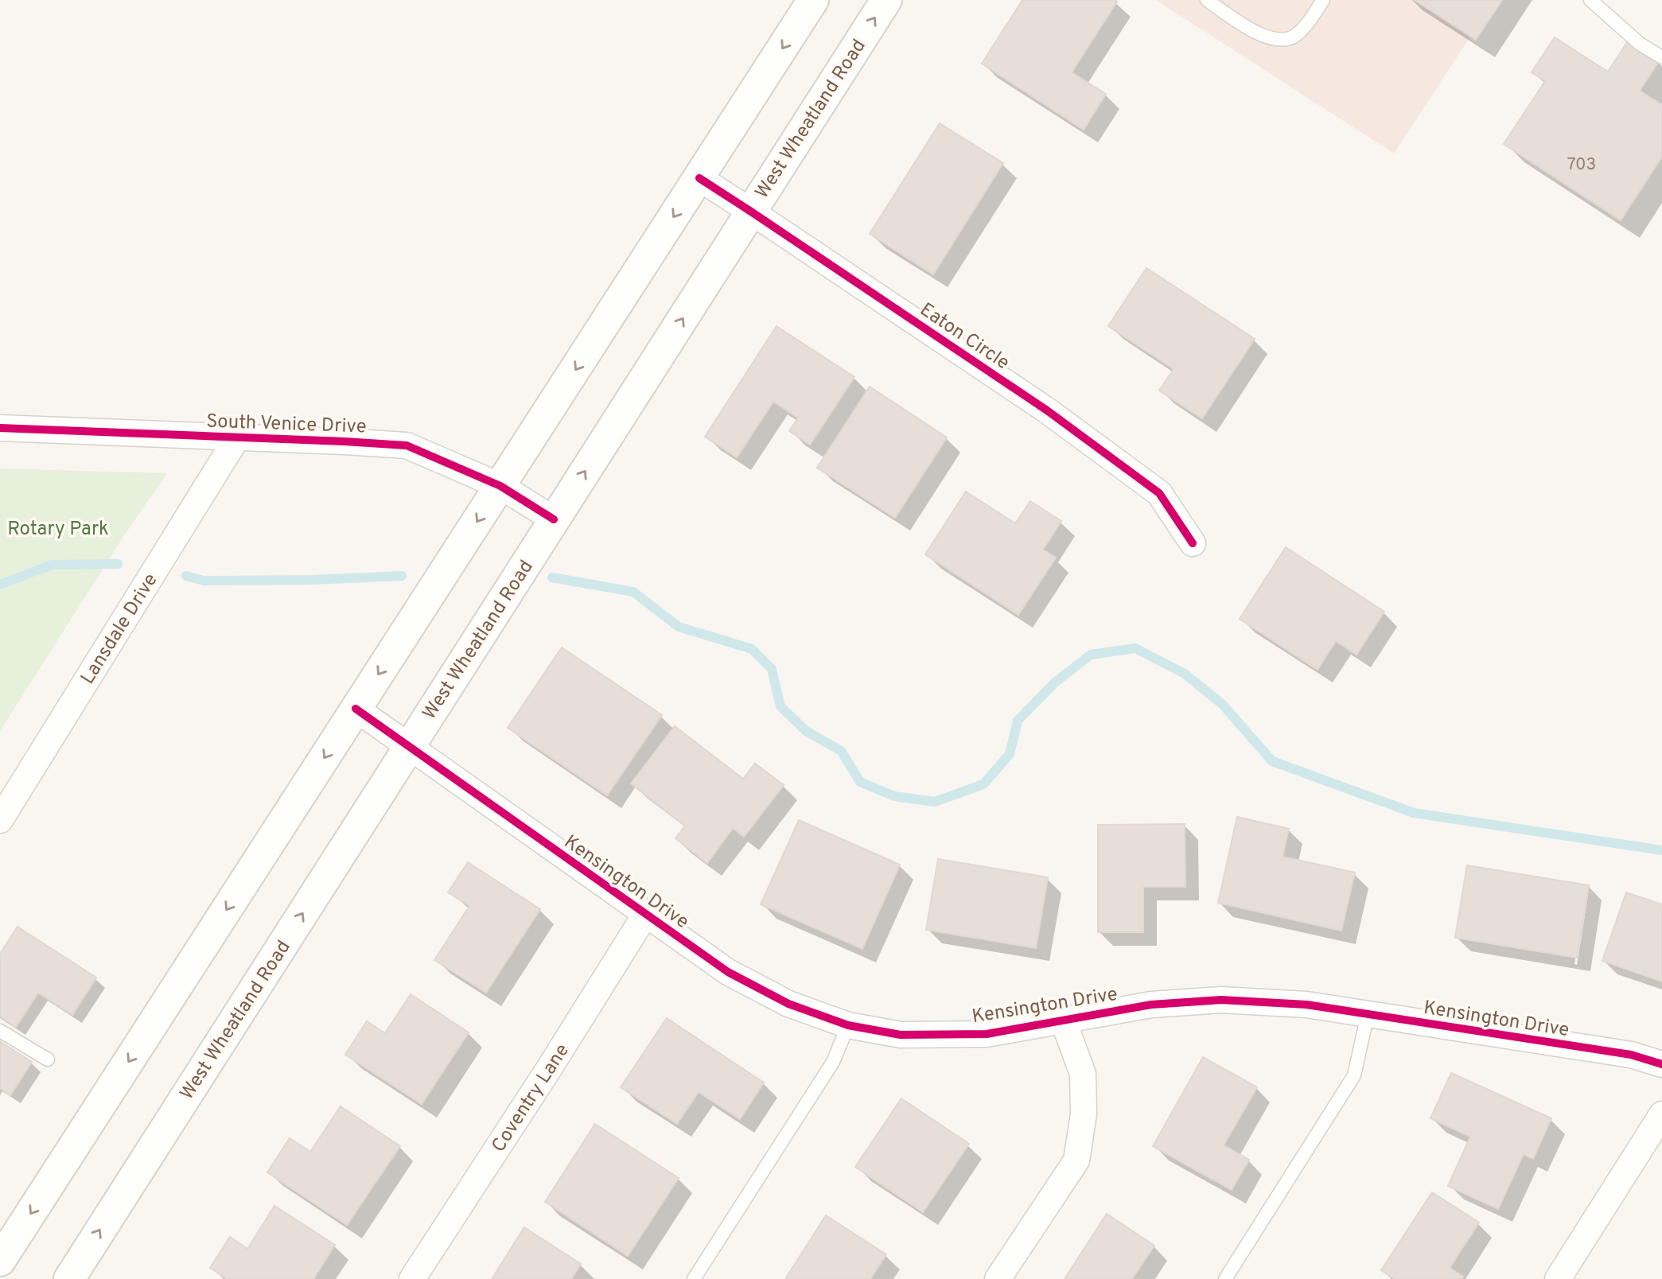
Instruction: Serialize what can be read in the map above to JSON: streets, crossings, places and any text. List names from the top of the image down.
{
  "streets": {
    "main road": ["West Wheatland Road"],
    "street": [
      "Eaton Circle",
      "South Venice Drive",
      "Lansdale Drive",
      "Kensington Drive",
      "Coventry Lane"
    ]
  },
  "crossings": [
    ["West Wheatland Road", "Eaton Circle"],
    ["West Wheatland Road", "South Venice Drive"],
    ["West Wheatland Road", "Kensington Drive"],
    ["South Venice Drive", "Lansdale Drive"],
    ["Kensington Drive", "Coventry Lane"]
  ],
  "parks": ["Rotary Park"],
  "house_numbers": ["703"]
}
